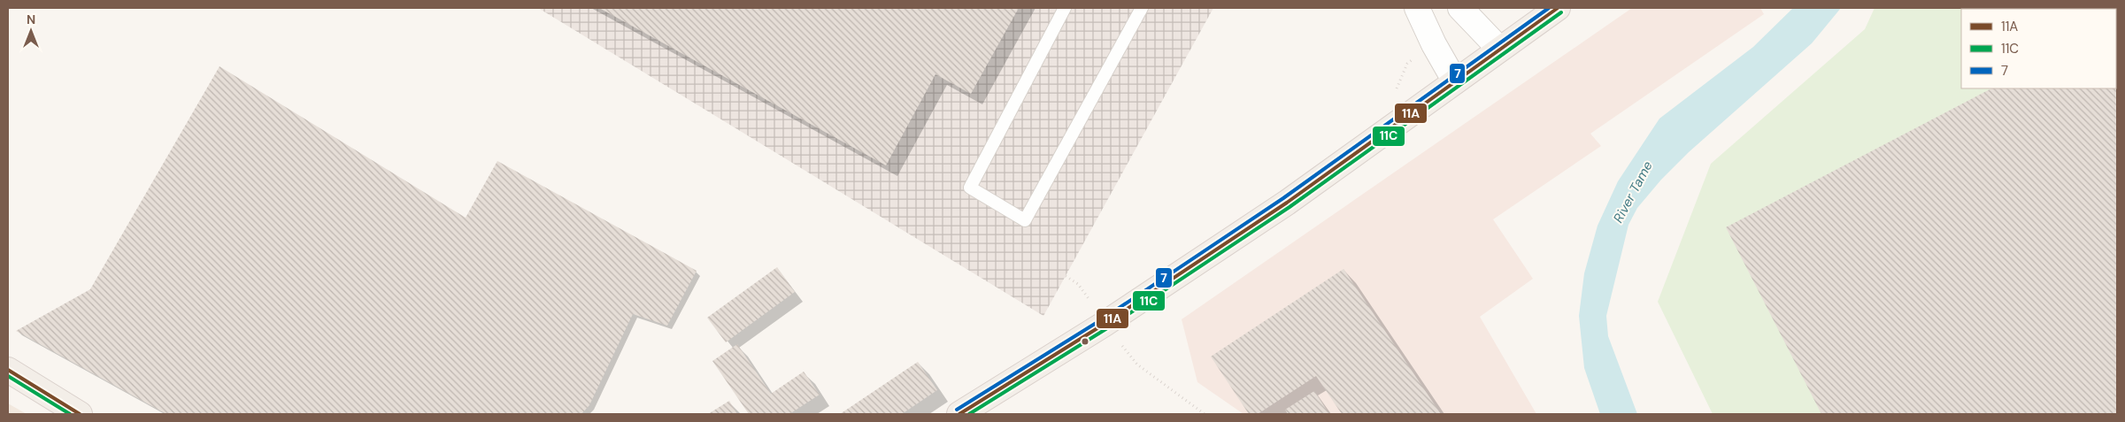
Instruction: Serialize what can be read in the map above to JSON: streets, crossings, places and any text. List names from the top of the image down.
{
  "water": ["River Tame"],
  "lines": ["transit line 11A", "transit line 7", "transit line 11C"],
  "legend": ["11A", "11C", "7"],
  "north": "top"
}
